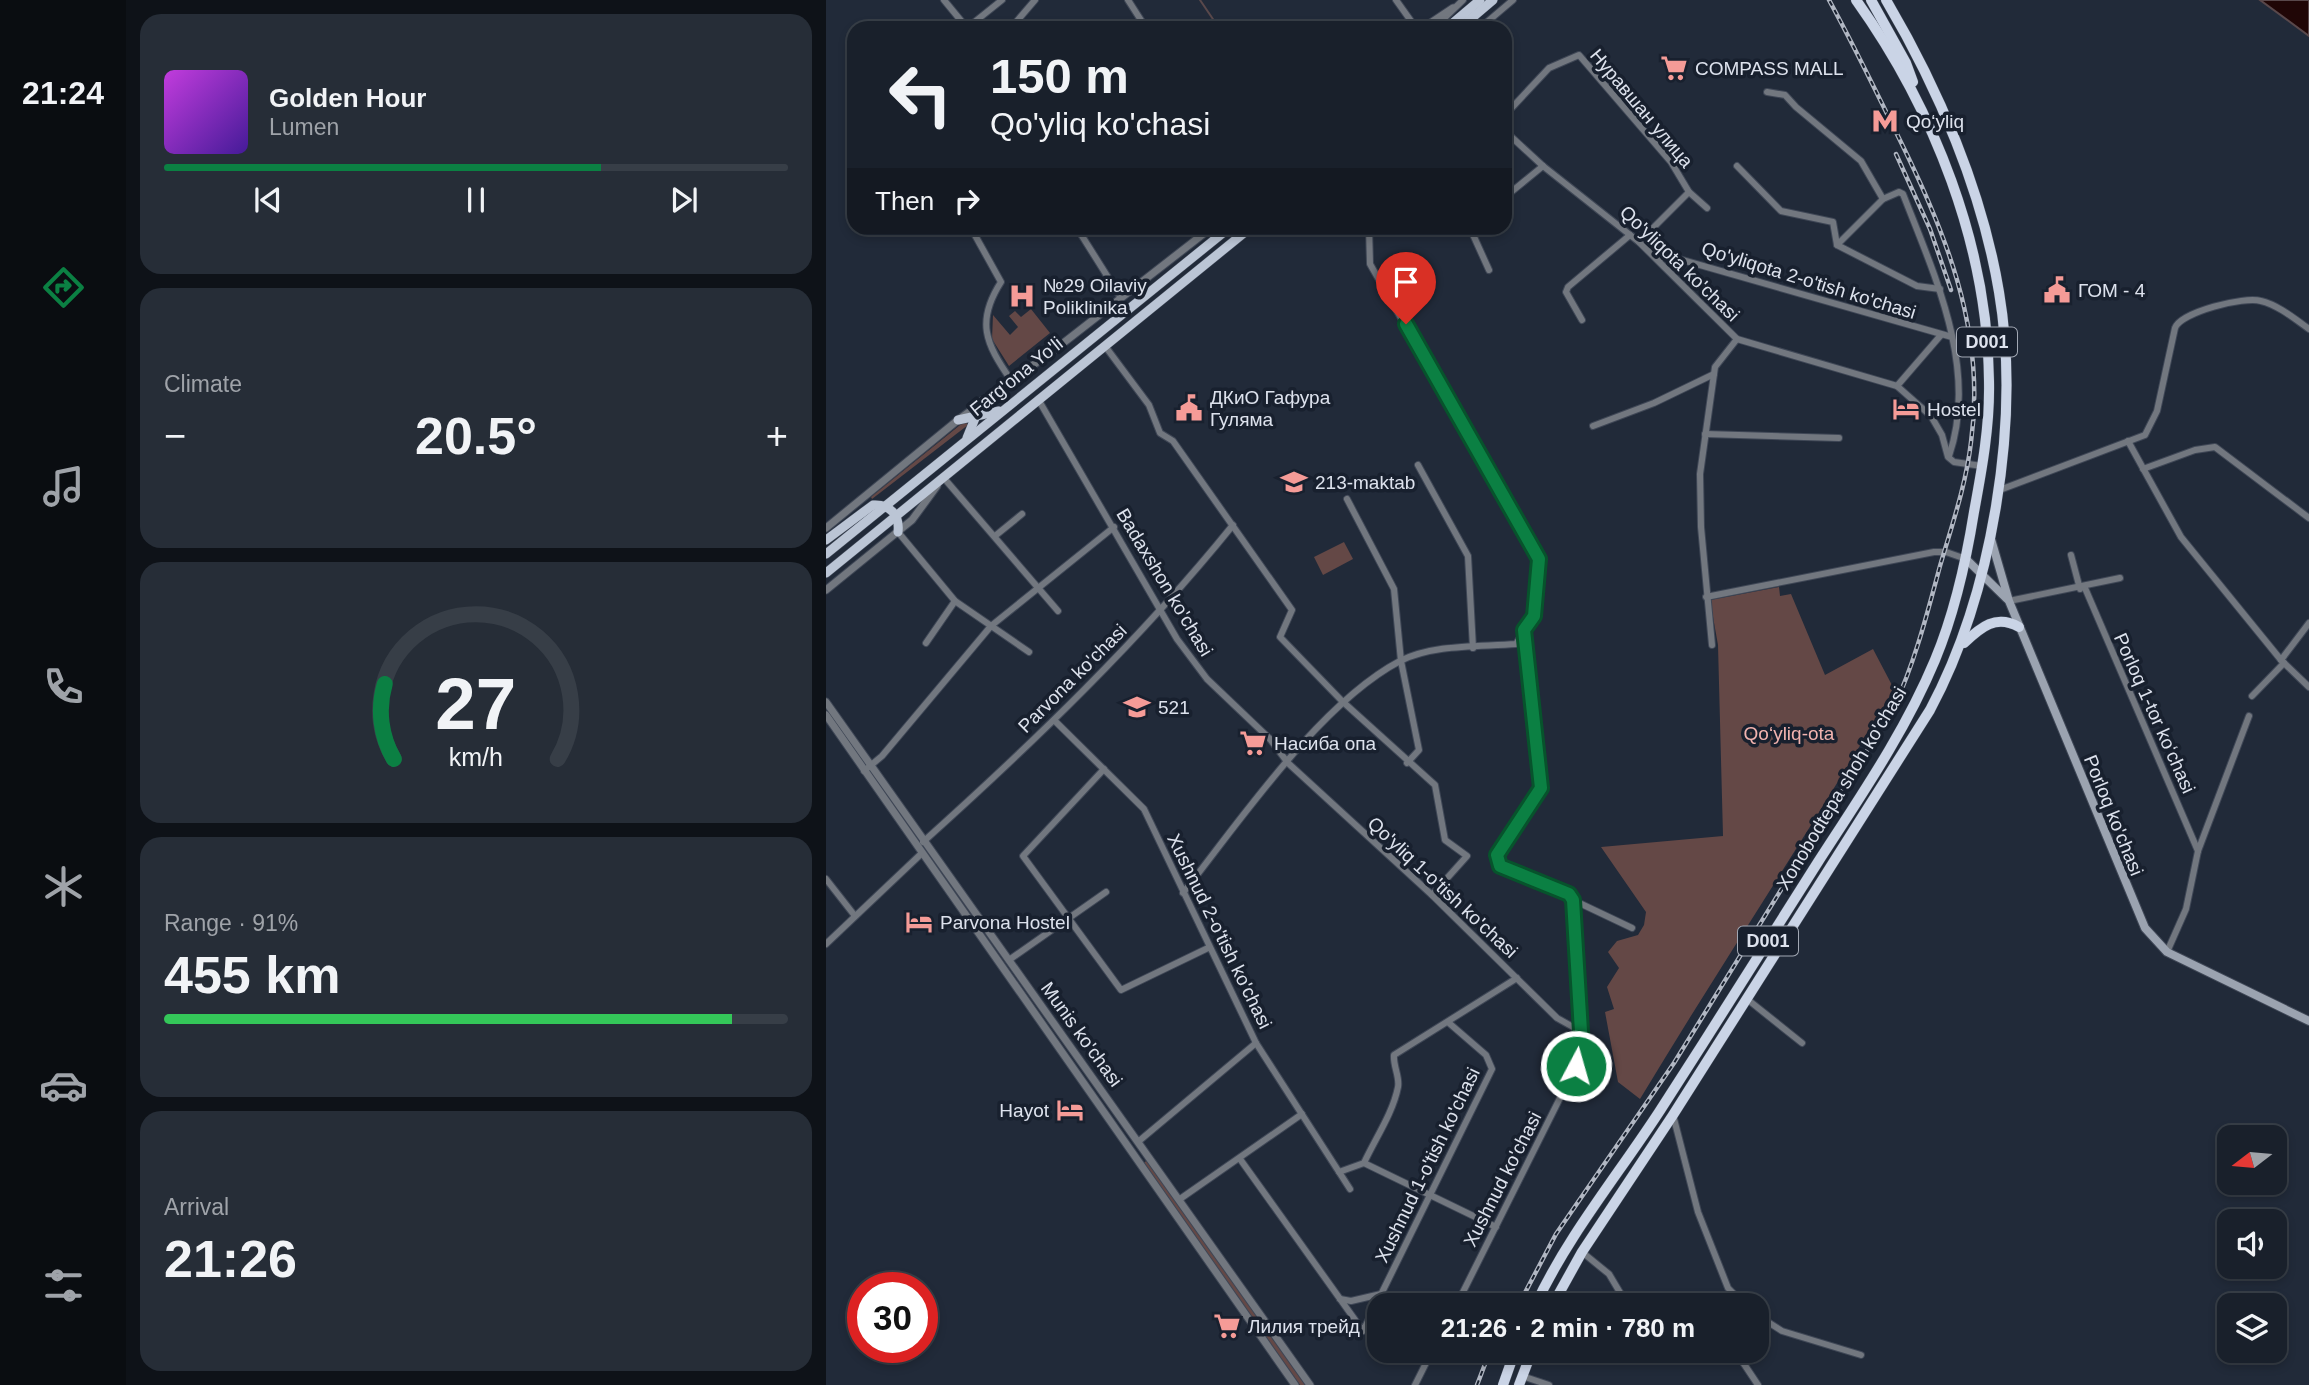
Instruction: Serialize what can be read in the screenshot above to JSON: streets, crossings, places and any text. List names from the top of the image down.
{
  "streets": {
    "highway": ["D001", "Xonobodtepa shoh ko'chasi"],
    "main road": ["Farg'ona Yo'li", "Porloq ko'chasi"],
    "street": [
      "Нуравшан улица",
      "Qo'yliqota ko'chasi",
      "Qo'yliqota 2-o'tish ko'chasi",
      "Badaxshon ko'chasi",
      "Parvona ko'chasi",
      "Porloq 1-tor koʻchasi",
      "Qo'yliq 1-o'tish ko'chasi",
      "Xushnud 2-o'tish ko'chasi",
      "Munis ko'chasi",
      "Xushnud 1-o'tish ko'chasi",
      "Xushnud ko'chasi"
    ]
  },
  "crossings": [
    ["Qo'yliqota ko'chasi", "Qo'yliqota 2-o'tish ko'chasi"],
    ["Farg'ona Yo'li", "Badaxshon ko'chasi"],
    ["Badaxshon ko'chasi", "Parvona ko'chasi"],
    ["Badaxshon ko'chasi", "Qo'yliq 1-o'tish ko'chasi"],
    ["Parvona ko'chasi", "Xushnud 2-o'tish ko'chasi"],
    ["Parvona ko'chasi", "Munis ko'chasi"],
    ["Porloq 1-tor koʻchasi", "Porloq ko'chasi"],
    ["Xonobodtepa shoh ko'chasi", "Porloq ko'chasi"],
    ["Qo'yliq 1-o'tish ko'chasi", "Xushnud ko'chasi"]
  ],
  "parks": ["Qo‘yliq-ota"],
  "places": {
    "supermarket": ["COMPASS MALL", "Насиба опа", "Лилия трейд"],
    "metro station": ["Qo‘yliq"],
    "public building": ["ГОМ - 4", "ДКиО Гафура Гуляма"],
    "hospital": ["№29 Oilaviy Poliklinika"],
    "hotel": ["Hostel", "Parvona Hostel", "Hayot"],
    "school or university": ["213-maktab", "521"]
  },
  "north": "left",
  "page": {
    "tabs": "21:24",
    "turn": ["150 m", "Qo'yliq ko'chasi"],
    "song": ["Golden Hour", "Lumen"],
    "then": "Then",
    "tile": [
      "Climate",
      ["Range · 91%", "455 km"],
      ["Arrival", "21:26"]
    ],
    "heat": ["−", "20.5°", "+"],
    "limit": "30",
    "trip": "21:26 · 2 min · 780 m",
    "gauge": ["27", "km/h"]
  }
}
